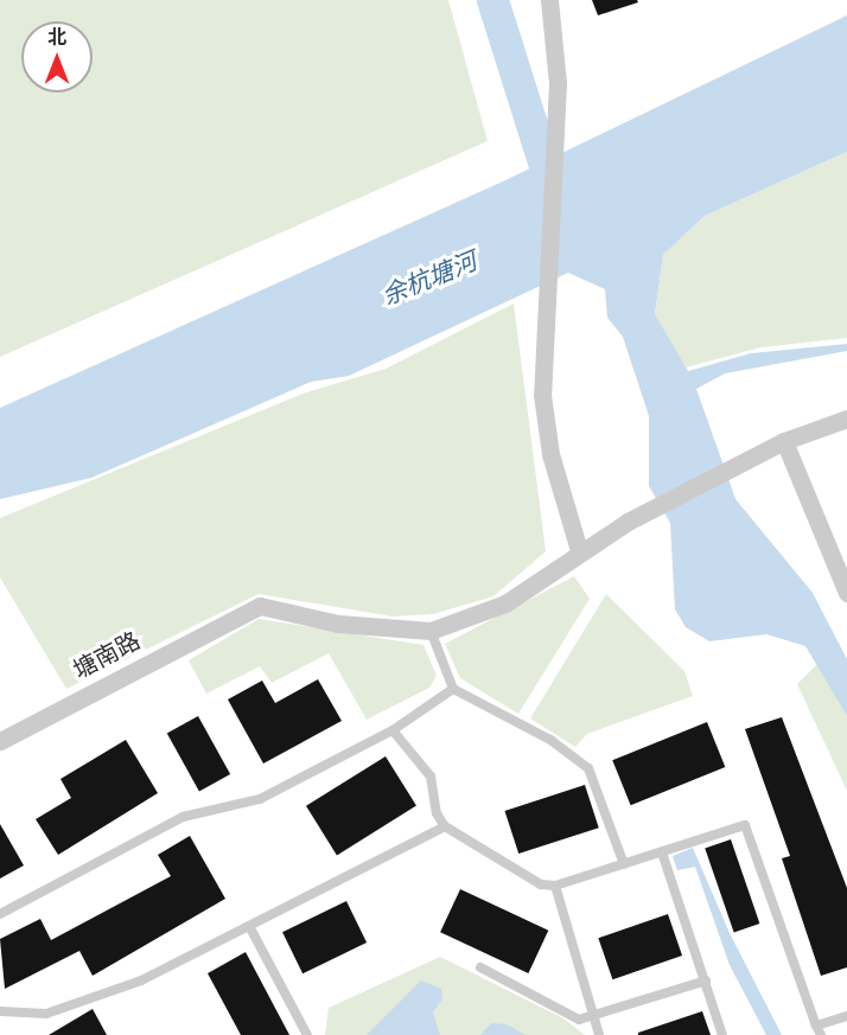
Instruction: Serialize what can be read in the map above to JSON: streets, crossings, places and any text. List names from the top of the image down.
{
  "streets": {
    "street": ["塘南路"]
  },
  "water": ["余杭塘河"],
  "north": "top"
}
